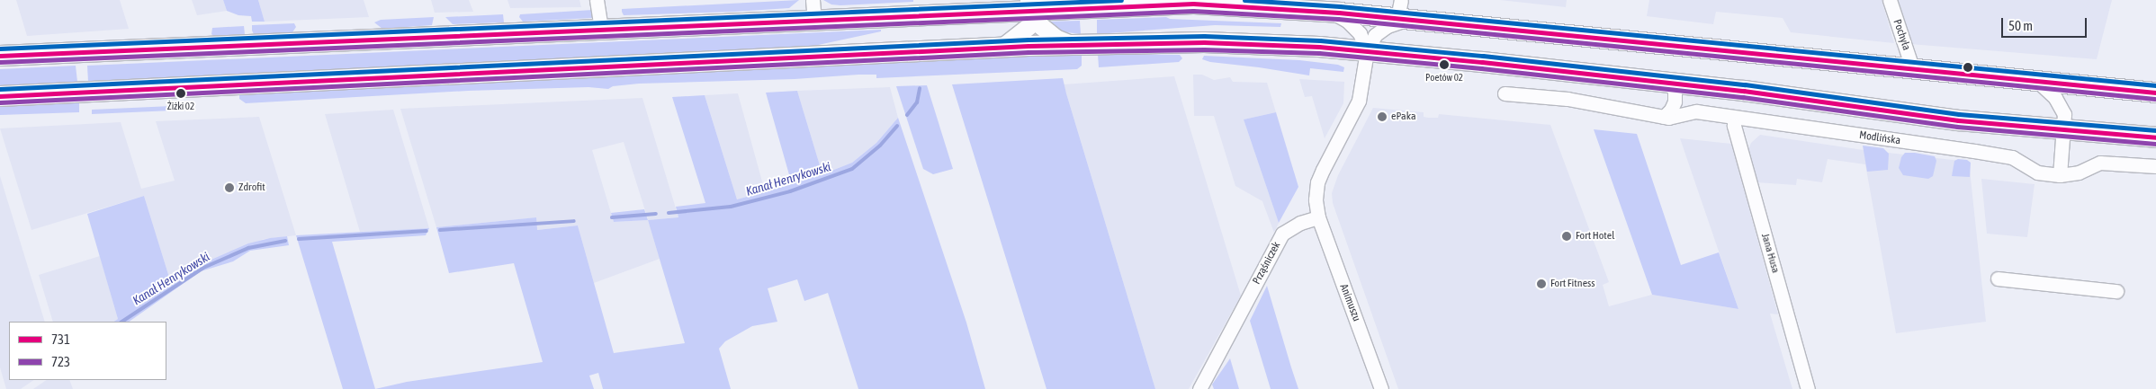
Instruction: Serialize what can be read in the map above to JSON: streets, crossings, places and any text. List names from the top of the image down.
{
  "streets": {
    "street": [
      "Pochyła",
      "Modlińska",
      "Jana Husa",
      "Prząśniczek",
      "Animuszu"
    ]
  },
  "crossings": [
    ["Modlińska", "Jana Husa"],
    ["Prząśniczek", "Animuszu"]
  ],
  "water": ["Kanał Henrykowski"],
  "places": [
    "Poetów 02",
    "Żiżki 02",
    "ePaka",
    "Zdrofit",
    "Fort Hotel",
    "Fort Fitness"
  ],
  "lines": ["transit line 731", "transit line 723"],
  "legend": ["731", "723"],
  "scale_bar": "50 m"
}
